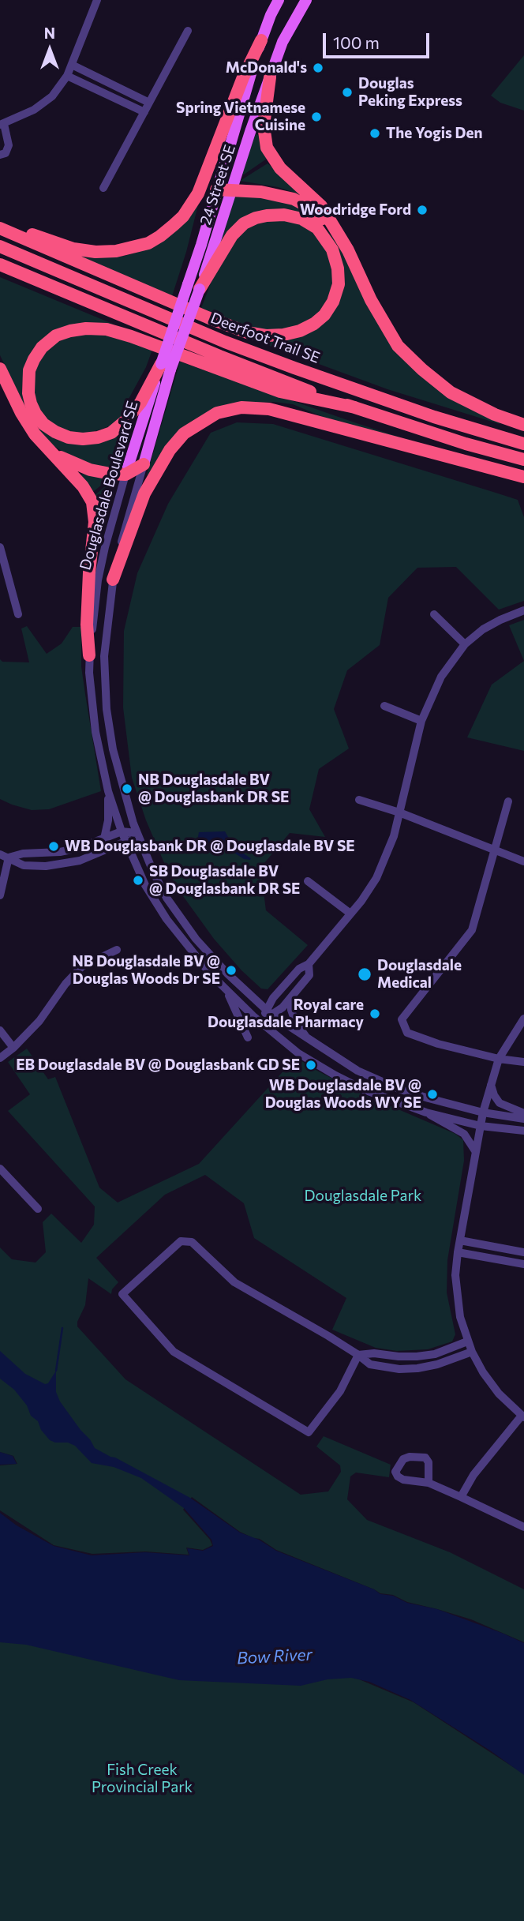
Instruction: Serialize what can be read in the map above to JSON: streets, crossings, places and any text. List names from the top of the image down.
{
  "streets": {
    "highway": ["Deerfoot Trail SE"],
    "main road": ["24 Street SE", "Douglasdale Boulevard SE"]
  },
  "crossings": [
    ["24 Street SE", "Douglasdale Boulevard SE"]
  ],
  "water": ["Bow River"],
  "parks": ["Douglasdale Park", "Fish Creek Provincial Park"],
  "places": [
    "McDonald's",
    "Douglas Peking Express",
    "Spring Vietnamese Cuisine",
    "The Yogis Den",
    "Woodridge Ford",
    "NB Douglasdale BV @ Douglasbank DR SE",
    "WB Douglasbank DR @ Douglasdale BV SE",
    "SB Douglasdale BV @ Douglasbank DR SE",
    "NB Douglasdale BV @ Douglas Woods Dr SE",
    "Douglasdale Medical",
    "Royal care Douglasdale Pharmacy",
    "EB Douglasdale BV @ Douglasbank GD SE",
    "WB Douglasdale BV @ Douglas Woods WY SE"
  ],
  "scale_bar": "100 m",
  "north": "top"
}
